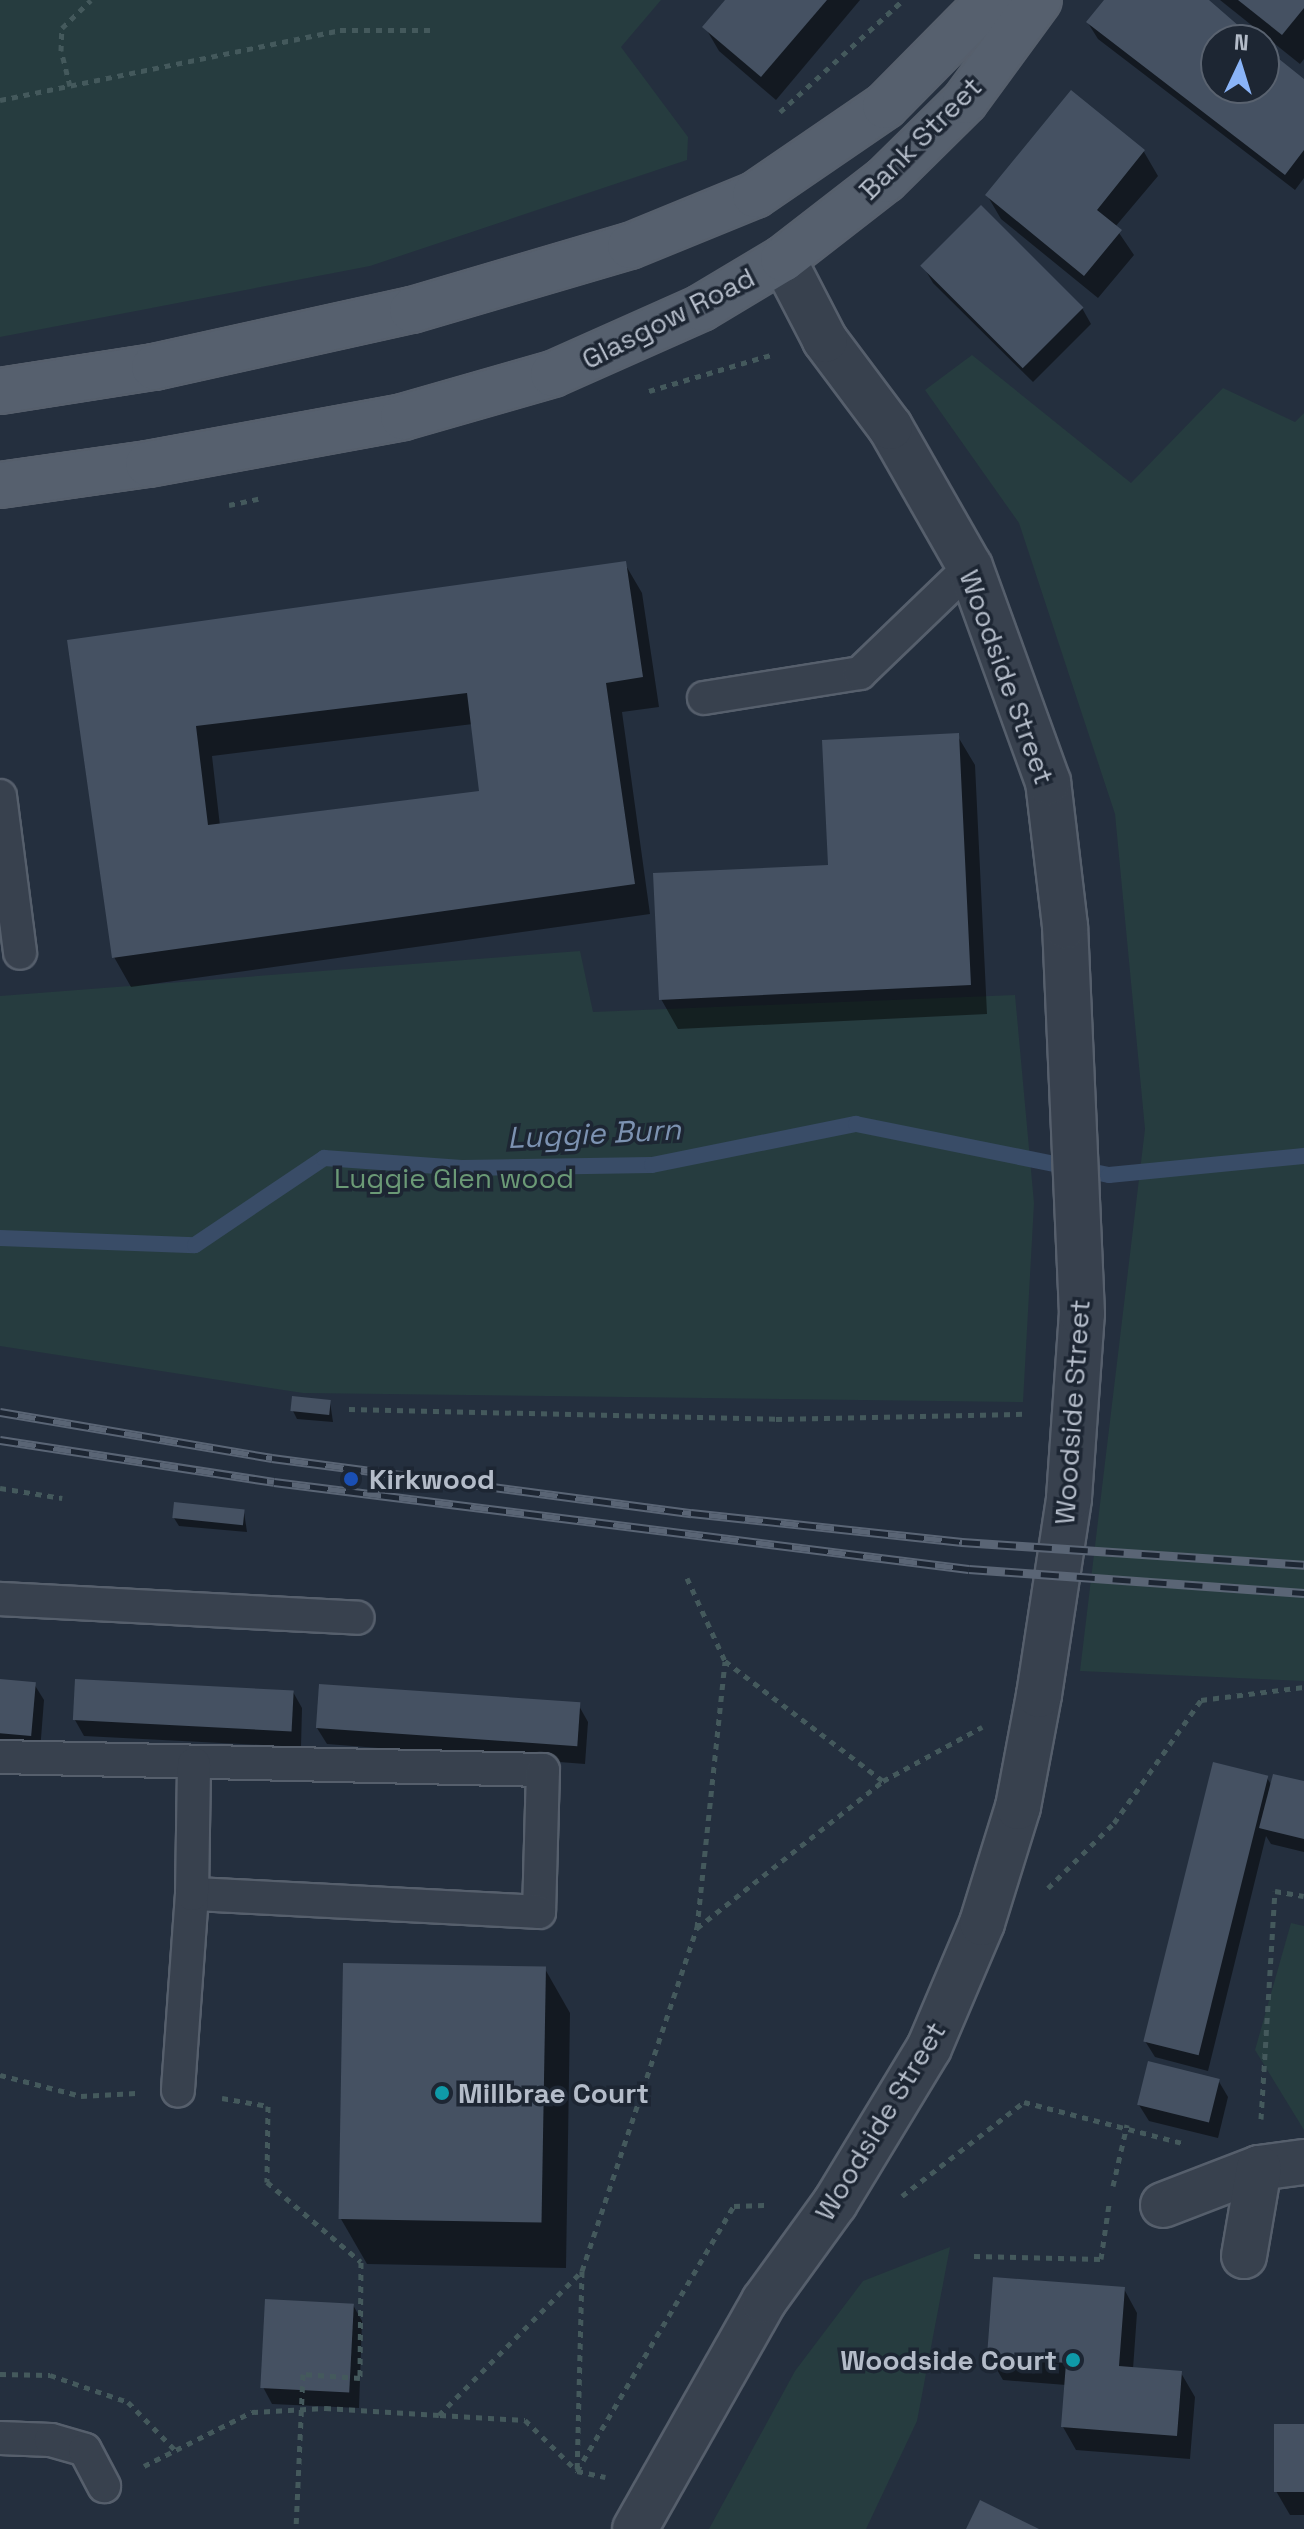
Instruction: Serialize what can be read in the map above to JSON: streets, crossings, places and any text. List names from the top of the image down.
{
  "streets": {
    "main road": ["Bank Street", "Glasgow Road"],
    "street": ["Woodside Street"]
  },
  "crossings": [
    ["Bank Street", "Glasgow Road"],
    ["Bank Street", "Woodside Street"],
    ["Glasgow Road", "Woodside Street"]
  ],
  "water": ["Luggie Burn"],
  "parks": ["Luggie Glen wood"],
  "places": ["Kirkwood", "Millbrae Court", "Woodside Court"],
  "north": "top"
}
